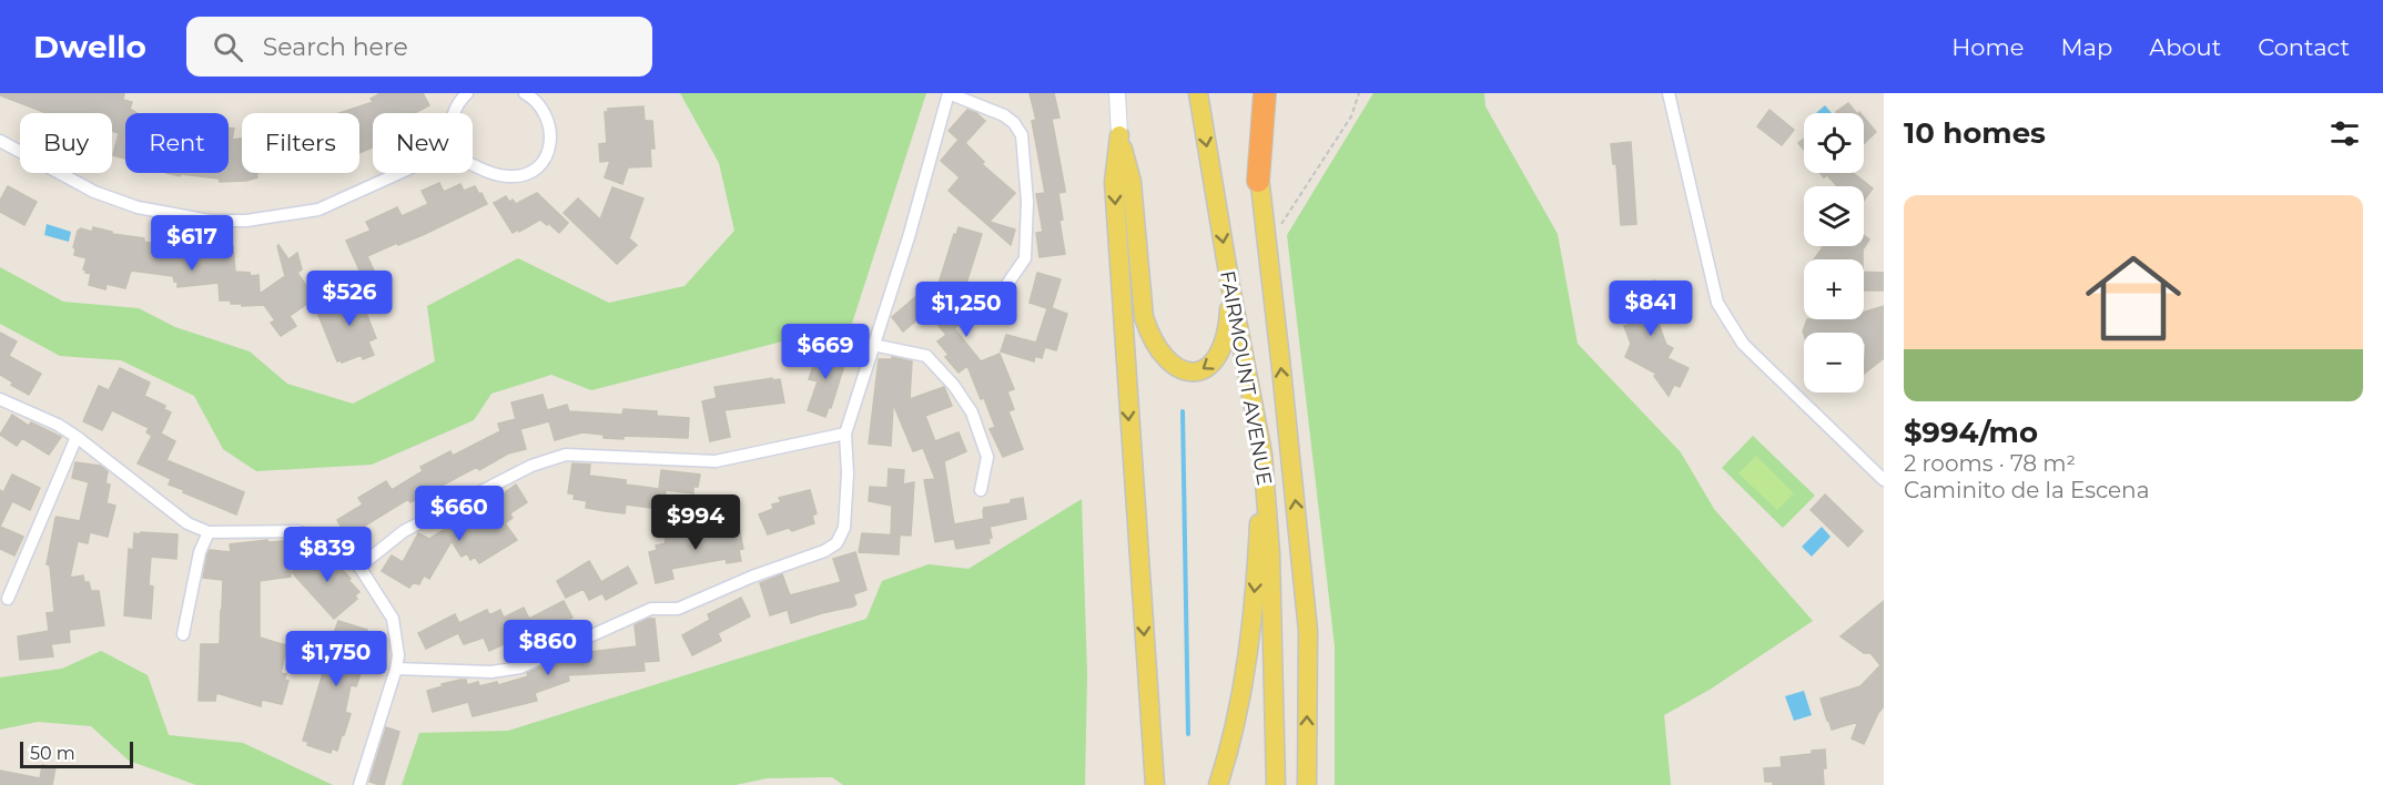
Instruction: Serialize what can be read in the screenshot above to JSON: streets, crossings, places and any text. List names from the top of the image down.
{
  "streets": {
    "main road": ["FAIRMOUNT AVENUE"]
  },
  "scale_bar": "50 m",
  "page": {
    "header": "Dwello",
    "search": "Search here",
    "nav": [
      "Home",
      "Map",
      "About",
      "Contact"
    ],
    "heading": "10 homes",
    "map_buttons": ["+", "−"],
    "chip": [
      "Buy",
      "Rent",
      "Filters",
      "New"
    ],
    "list": [
      {
        "name": "$994/mo",
        "note": "2 rooms · 78 m² · Caminito de la Escena"
      }
    ],
    "price": [
      "$617",
      "$526",
      "$841",
      "$1,250",
      "$669",
      "$660",
      "$994",
      "$839",
      "$860",
      "$1,750"
    ],
    "scale": "50 m"
  }
}
